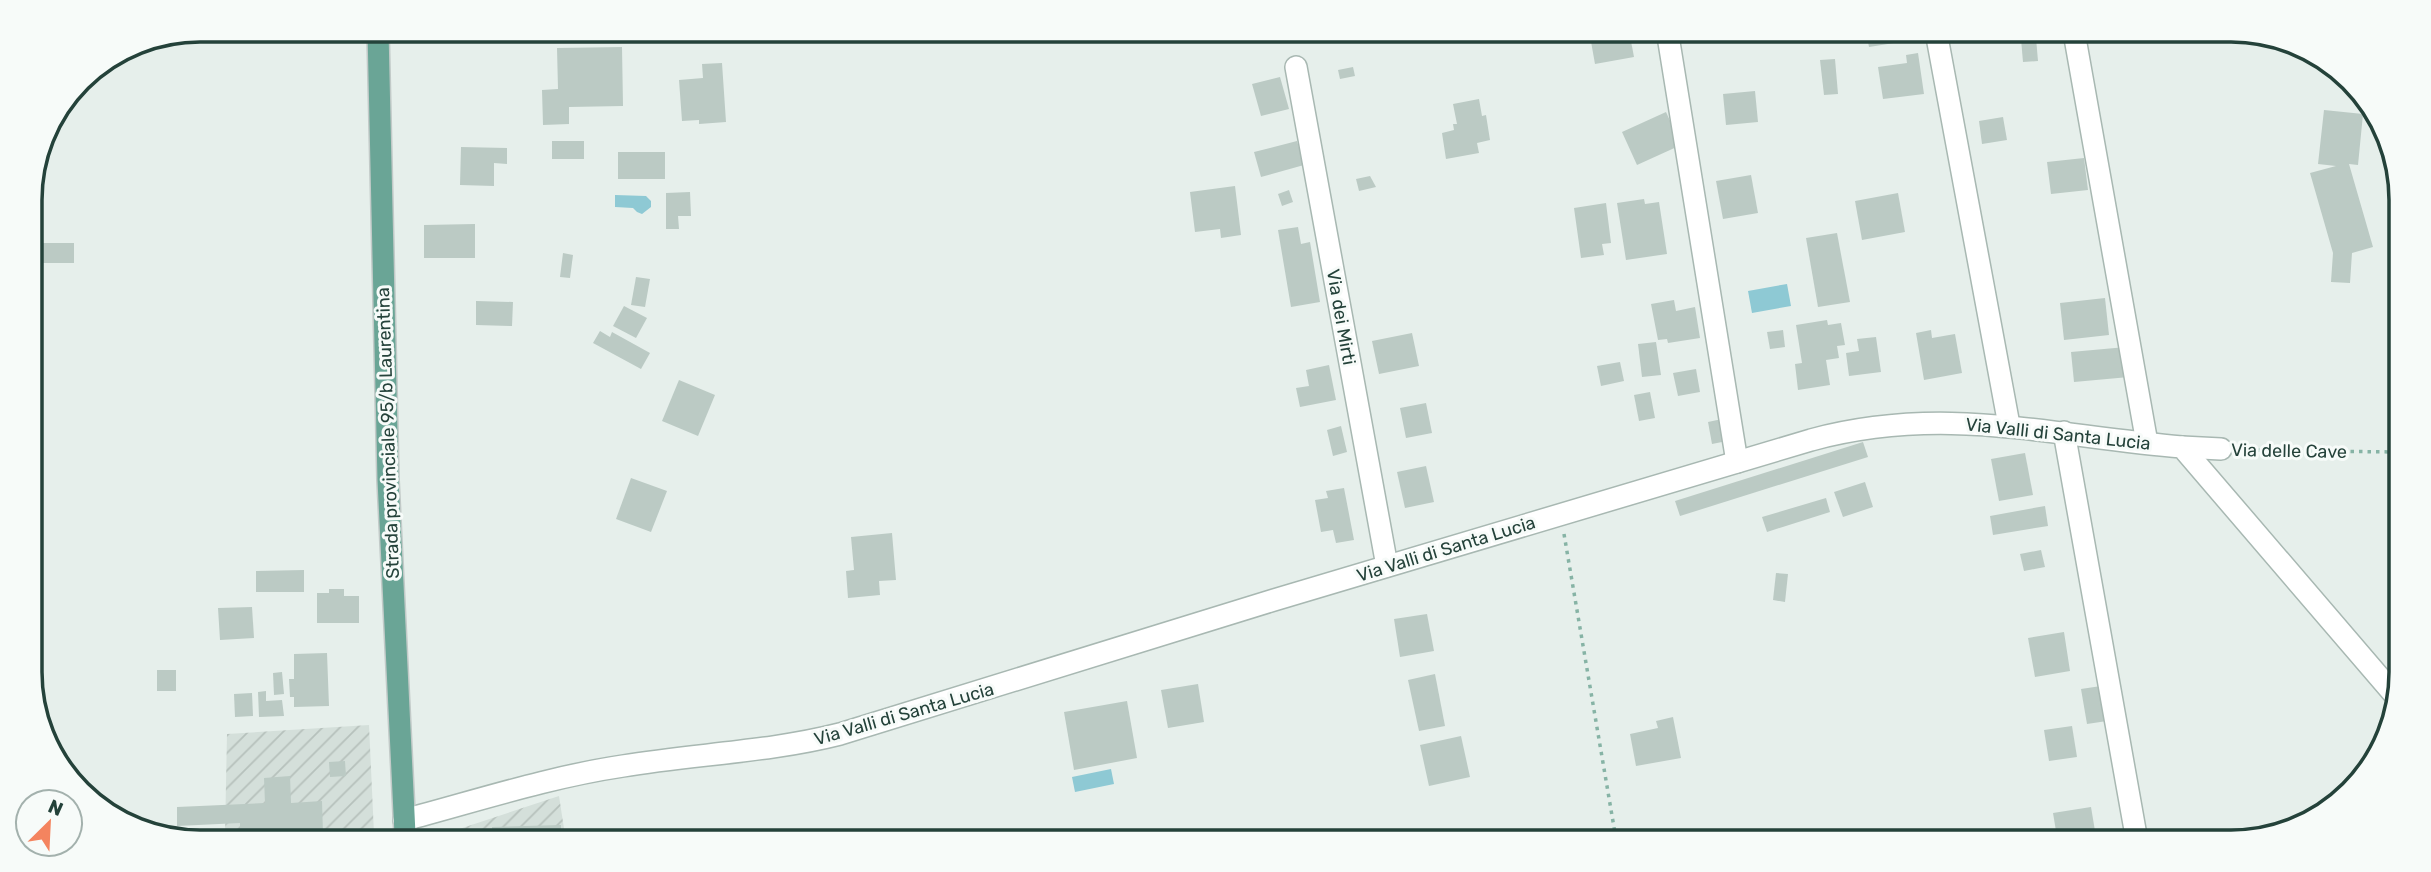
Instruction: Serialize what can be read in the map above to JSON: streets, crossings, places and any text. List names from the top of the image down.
{
  "streets": {
    "main road": ["Strada provinciale 95/b Laurentina"],
    "street": ["Via dei Mirti", "Via Valli di Santa Lucia", "Via delle Cave"]
  },
  "crossings": [
    ["Via dei Mirti", "Via Valli di Santa Lucia"],
    ["Strada provinciale 95/b Laurentina", "Via Valli di Santa Lucia"],
    ["Via Valli di Santa Lucia", "Via delle Cave"]
  ],
  "north": "top right"
}
